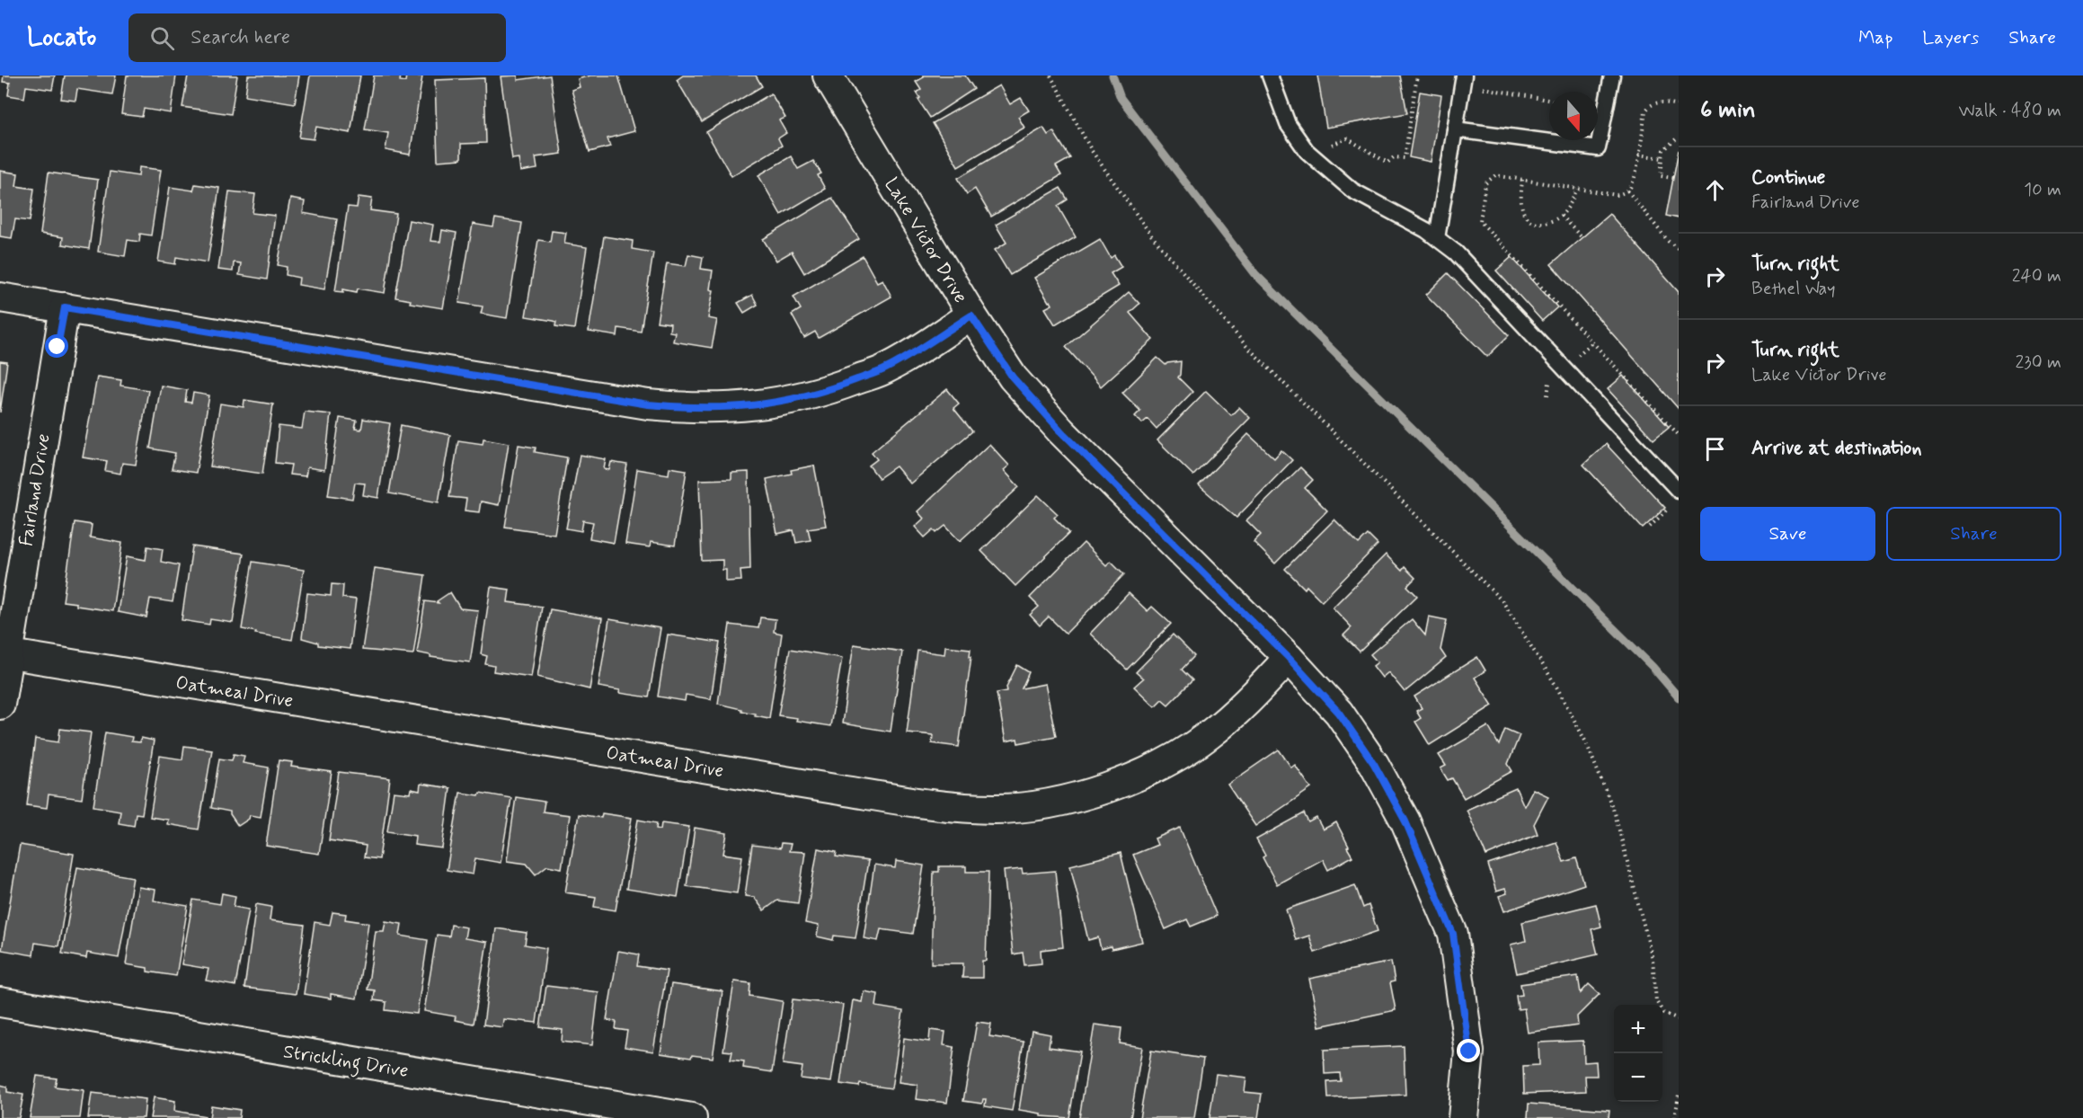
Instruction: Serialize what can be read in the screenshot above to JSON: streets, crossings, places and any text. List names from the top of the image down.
{
  "streets": {
    "street": [
      "Lake Victor Drive",
      "Fairland Drive",
      "Oatmeal Drive",
      "Strickling Drive"
    ]
  },
  "crossings": [
    ["Lake Victor Drive", "Oatmeal Drive"],
    ["Fairland Drive", "Oatmeal Drive"]
  ],
  "north": "bottom",
  "page": {
    "header": "Locato",
    "search": "Search here",
    "nav": ["Map", "Layers", "Share"],
    "heading": ["6 min", "Walk · 480 m"],
    "list": [
      ["Continue", "Fairland Drive", "10 m"],
      ["Turn right", "Bethel Way", "240 m"],
      ["Turn right", "Lake Victor Drive", "230 m"],
      "Arrive at destination"
    ],
    "buttons": ["Save", "Share"],
    "map_buttons": ["+", "−"]
  }
}
